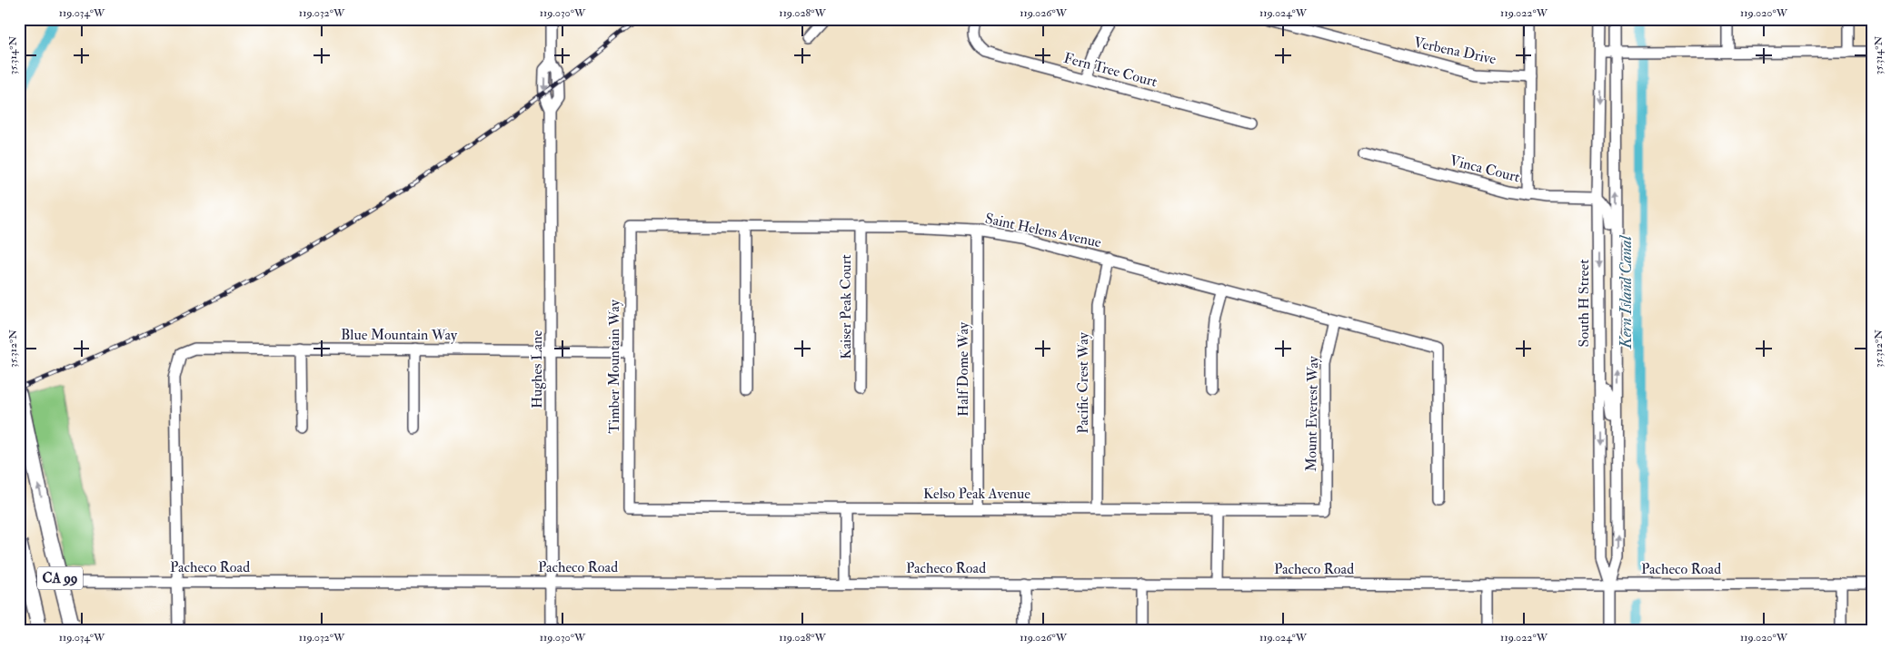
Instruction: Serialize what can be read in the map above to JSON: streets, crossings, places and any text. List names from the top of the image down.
{
  "streets": {
    "highway": ["CA 99"],
    "street": [
      "Verbena Drive",
      "Fern Tree Court",
      "Vinca Court",
      "Saint Helens Avenue",
      "South H Street",
      "Kaiser Peak Court",
      "Blue Mountain Way",
      "Timber Mountain Way",
      "Hughes Lane",
      "Half Dome Way",
      "Pacific Crest Way",
      "Mount Everest Way",
      "Kelso Peak Avenue",
      "Pacheco Road"
    ]
  },
  "crossings": [
    ["Vinca Court", "South H Street"],
    ["Saint Helens Avenue", "Kaiser Peak Court"],
    ["Saint Helens Avenue", "Timber Mountain Way"],
    ["Saint Helens Avenue", "Half Dome Way"],
    ["Saint Helens Avenue", "Pacific Crest Way"],
    ["Saint Helens Avenue", "Mount Everest Way"],
    ["South H Street", "Pacheco Road"],
    ["Blue Mountain Way", "Timber Mountain Way"],
    ["Blue Mountain Way", "Hughes Lane"],
    ["Blue Mountain Way", "Pacheco Road"],
    ["Timber Mountain Way", "Kelso Peak Avenue"],
    ["Hughes Lane", "Pacheco Road"],
    ["Half Dome Way", "Kelso Peak Avenue"],
    ["Pacific Crest Way", "Kelso Peak Avenue"],
    ["Mount Everest Way", "Kelso Peak Avenue"]
  ],
  "water": ["Kern Island Canal"],
  "coordinates": [
    "119.034°W",
    "119.032°W",
    "119.030°W",
    "119.028°W",
    "119.026°W",
    "119.024°W",
    "119.022°W",
    "119.020°W",
    "35.314°N",
    "35.312°N"
  ]
}
